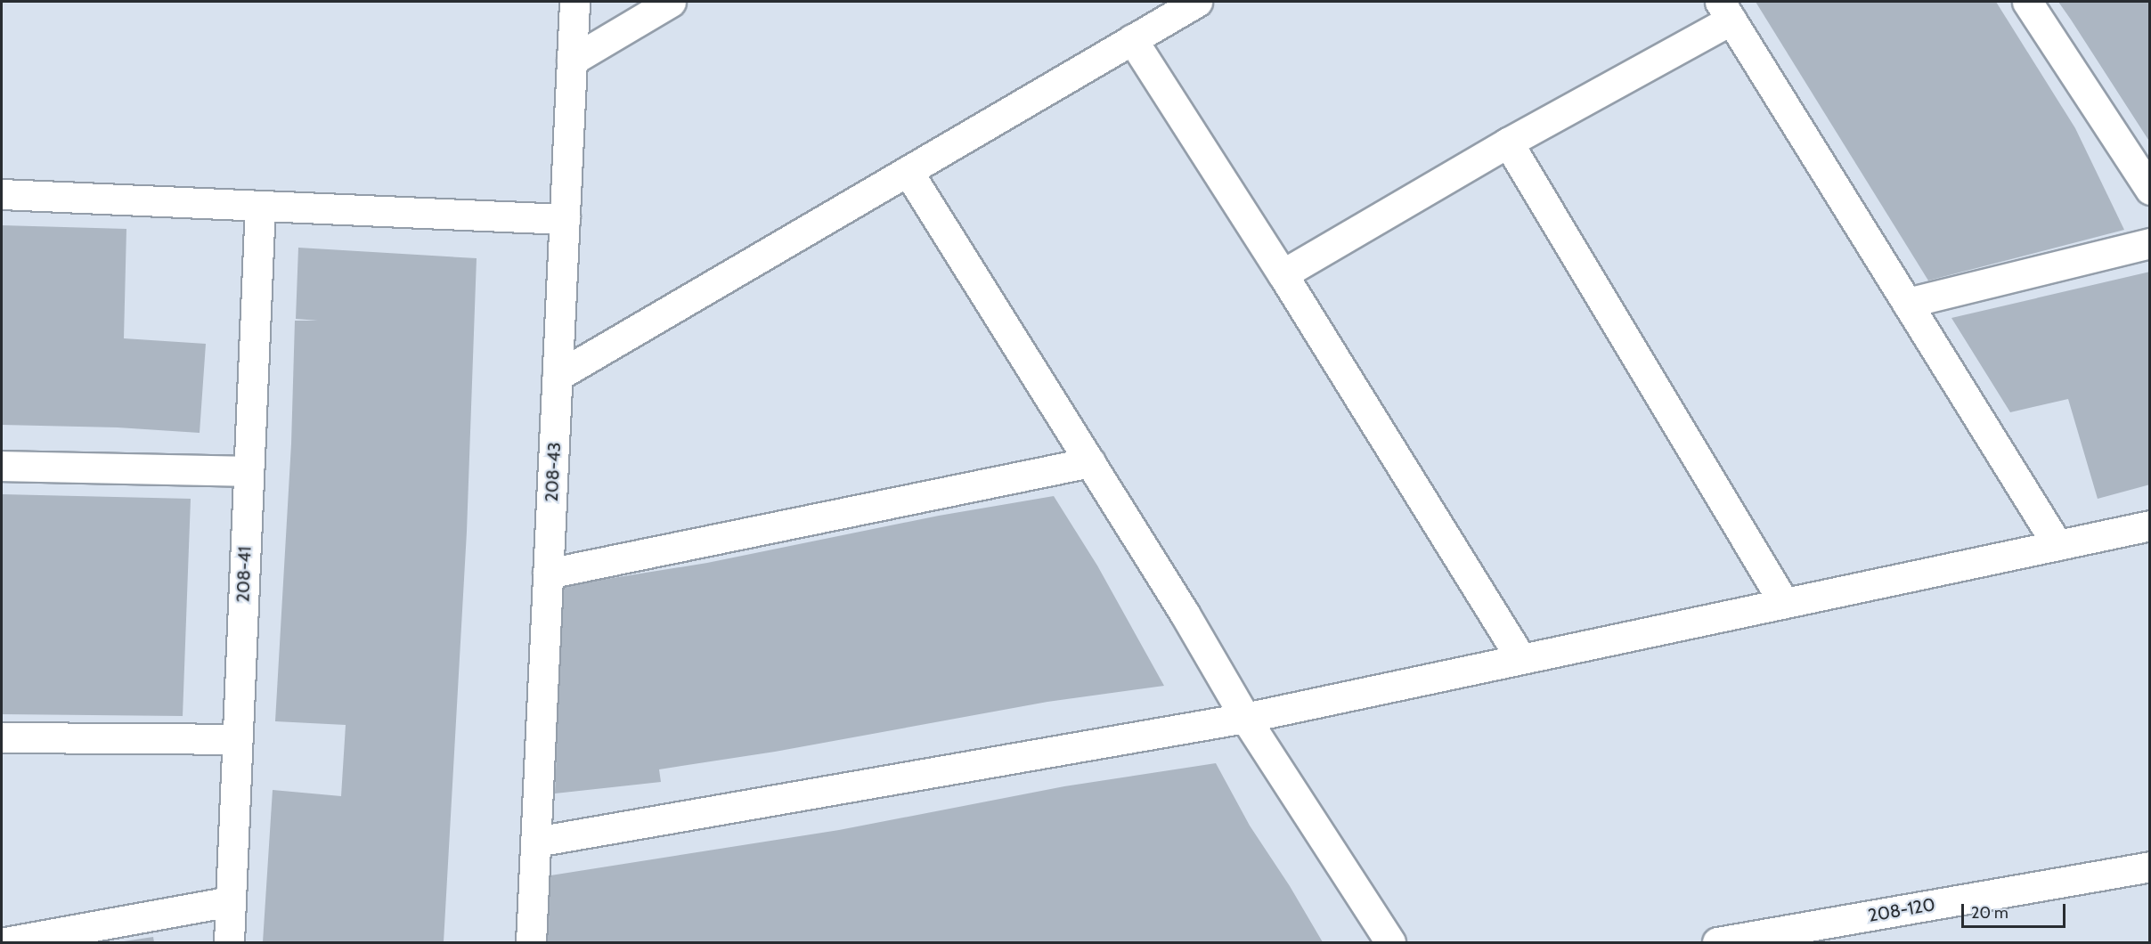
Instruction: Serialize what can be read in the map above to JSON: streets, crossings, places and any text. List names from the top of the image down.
{
  "streets": {
    "street": ["208-43", "208-41", "208-120"]
  },
  "scale_bar": "20 m"
}
